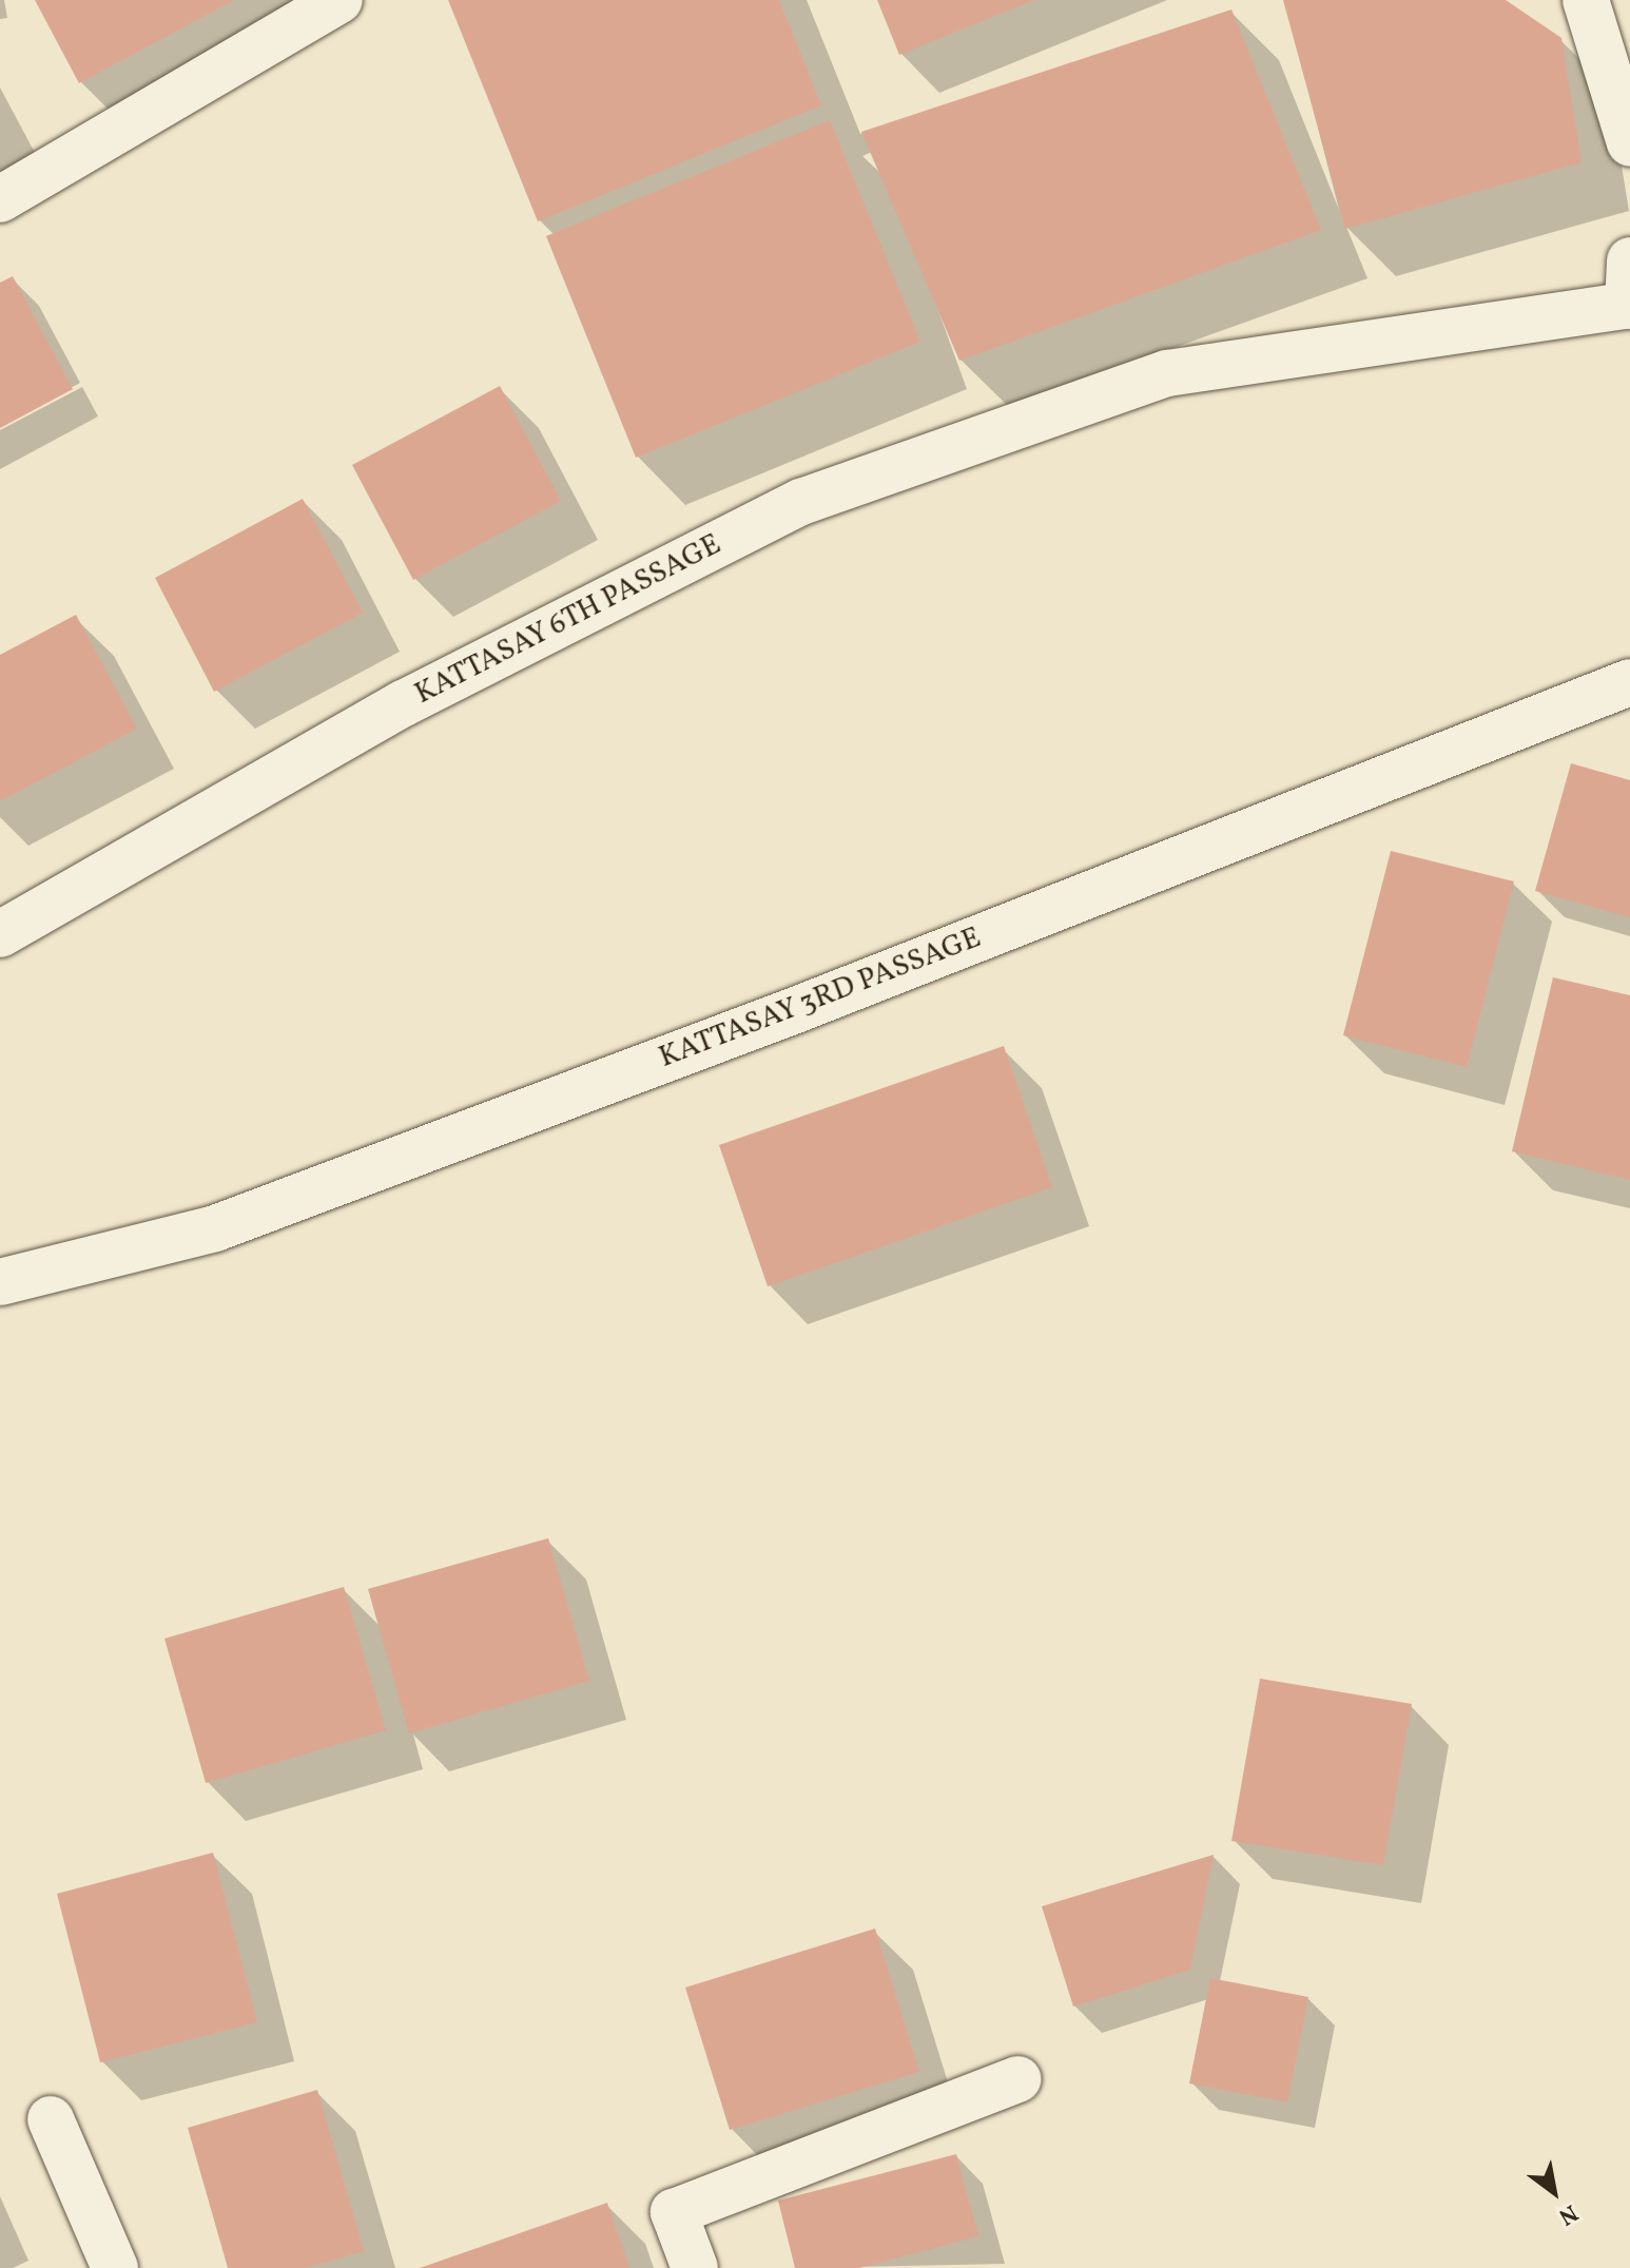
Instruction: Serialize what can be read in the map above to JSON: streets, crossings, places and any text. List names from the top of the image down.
{
  "streets": {
    "street": ["KATTASAY 6TH PASSAGE", "KATTASAY 3RD PASSAGE"]
  },
  "north": "bottom right"
}
